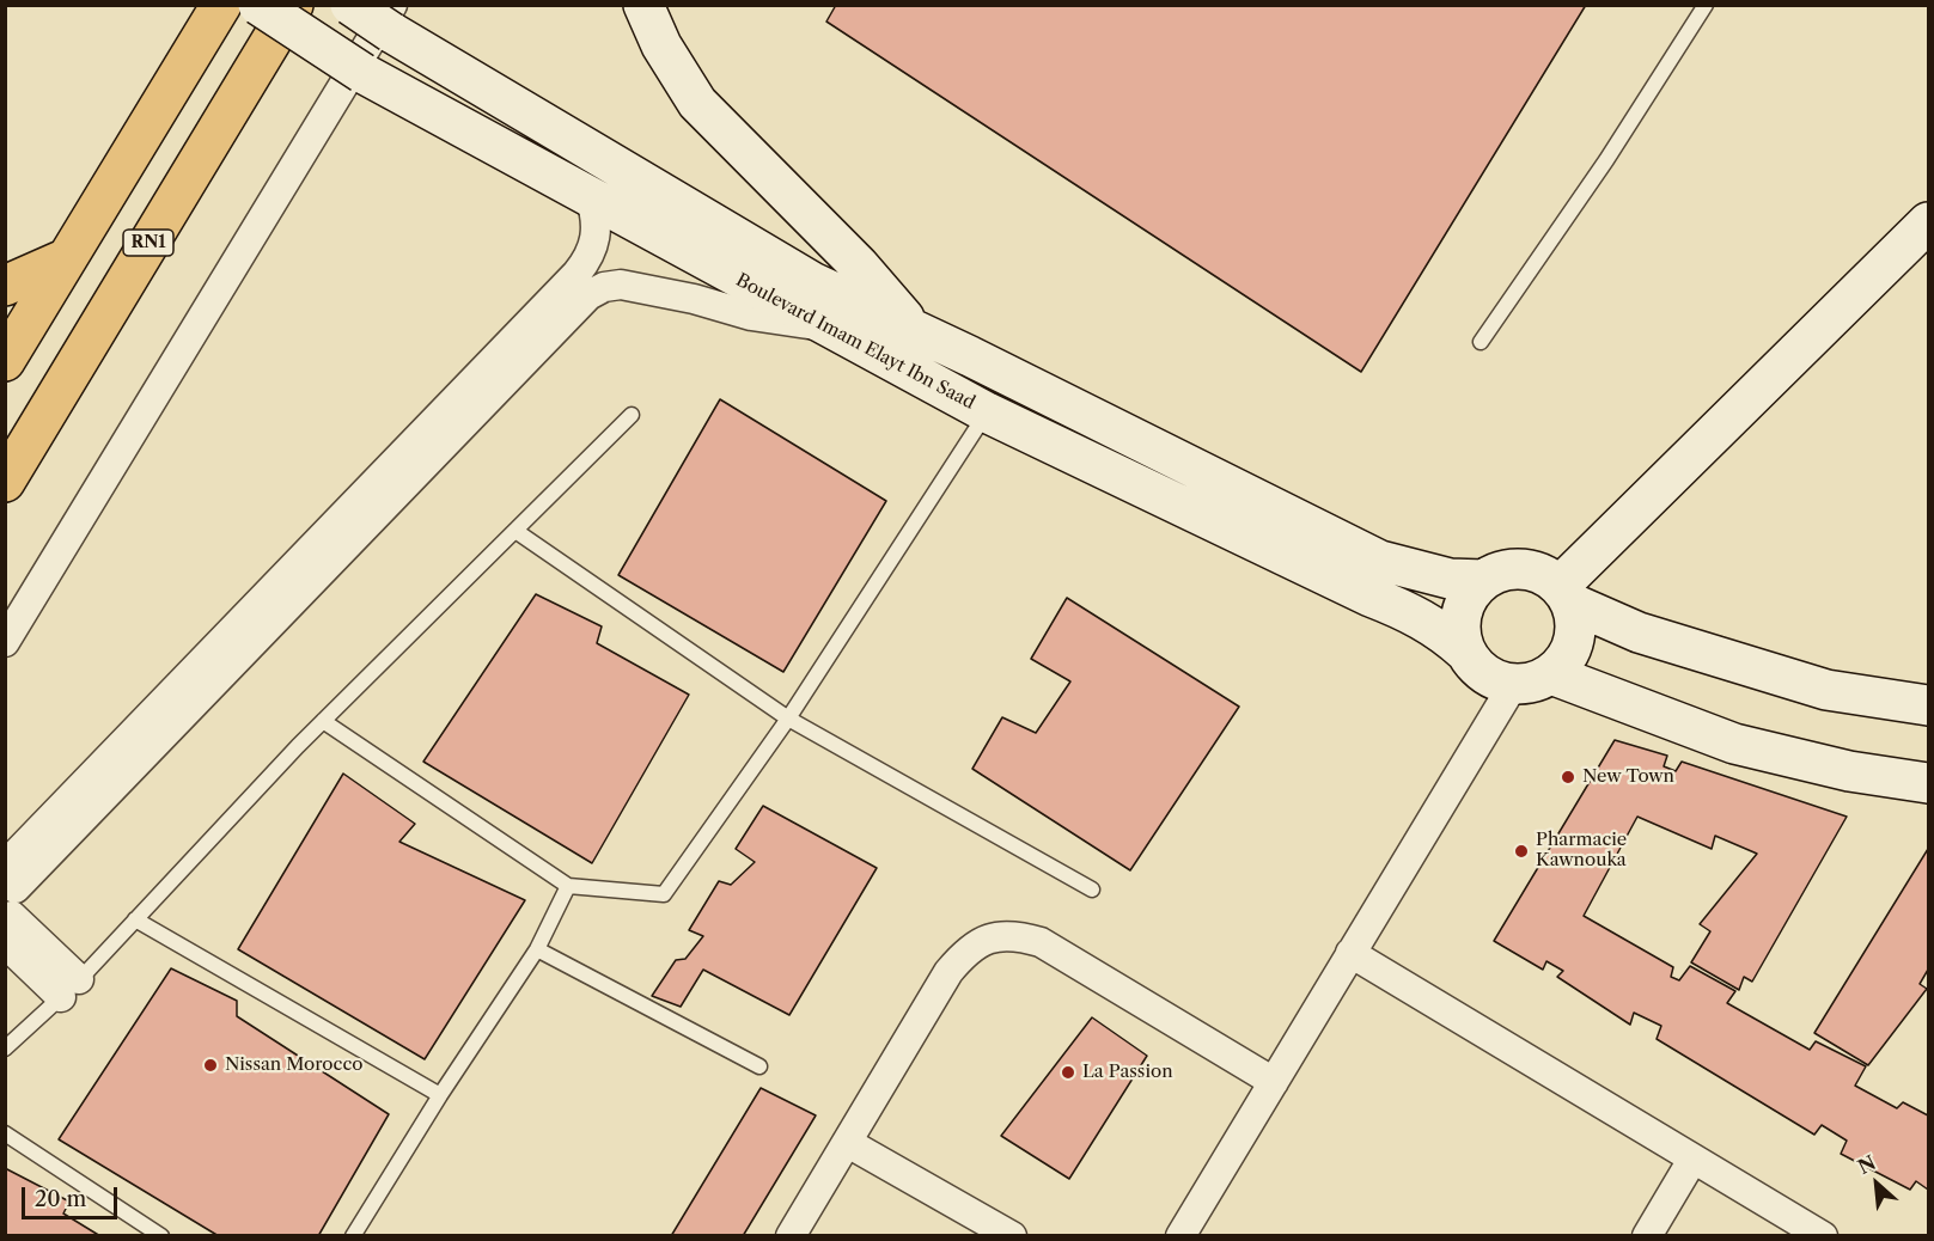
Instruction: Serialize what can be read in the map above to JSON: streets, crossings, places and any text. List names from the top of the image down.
{
  "streets": {
    "highway": ["RN1"],
    "street": ["Boulevard Imam Elayt Ibn Saad"]
  },
  "places": [
    "New Town",
    "Pharmacie Kawnouka",
    "Nissan Morocco",
    "La Passion"
  ],
  "scale_bar": "20 m",
  "north": "top left"
}
